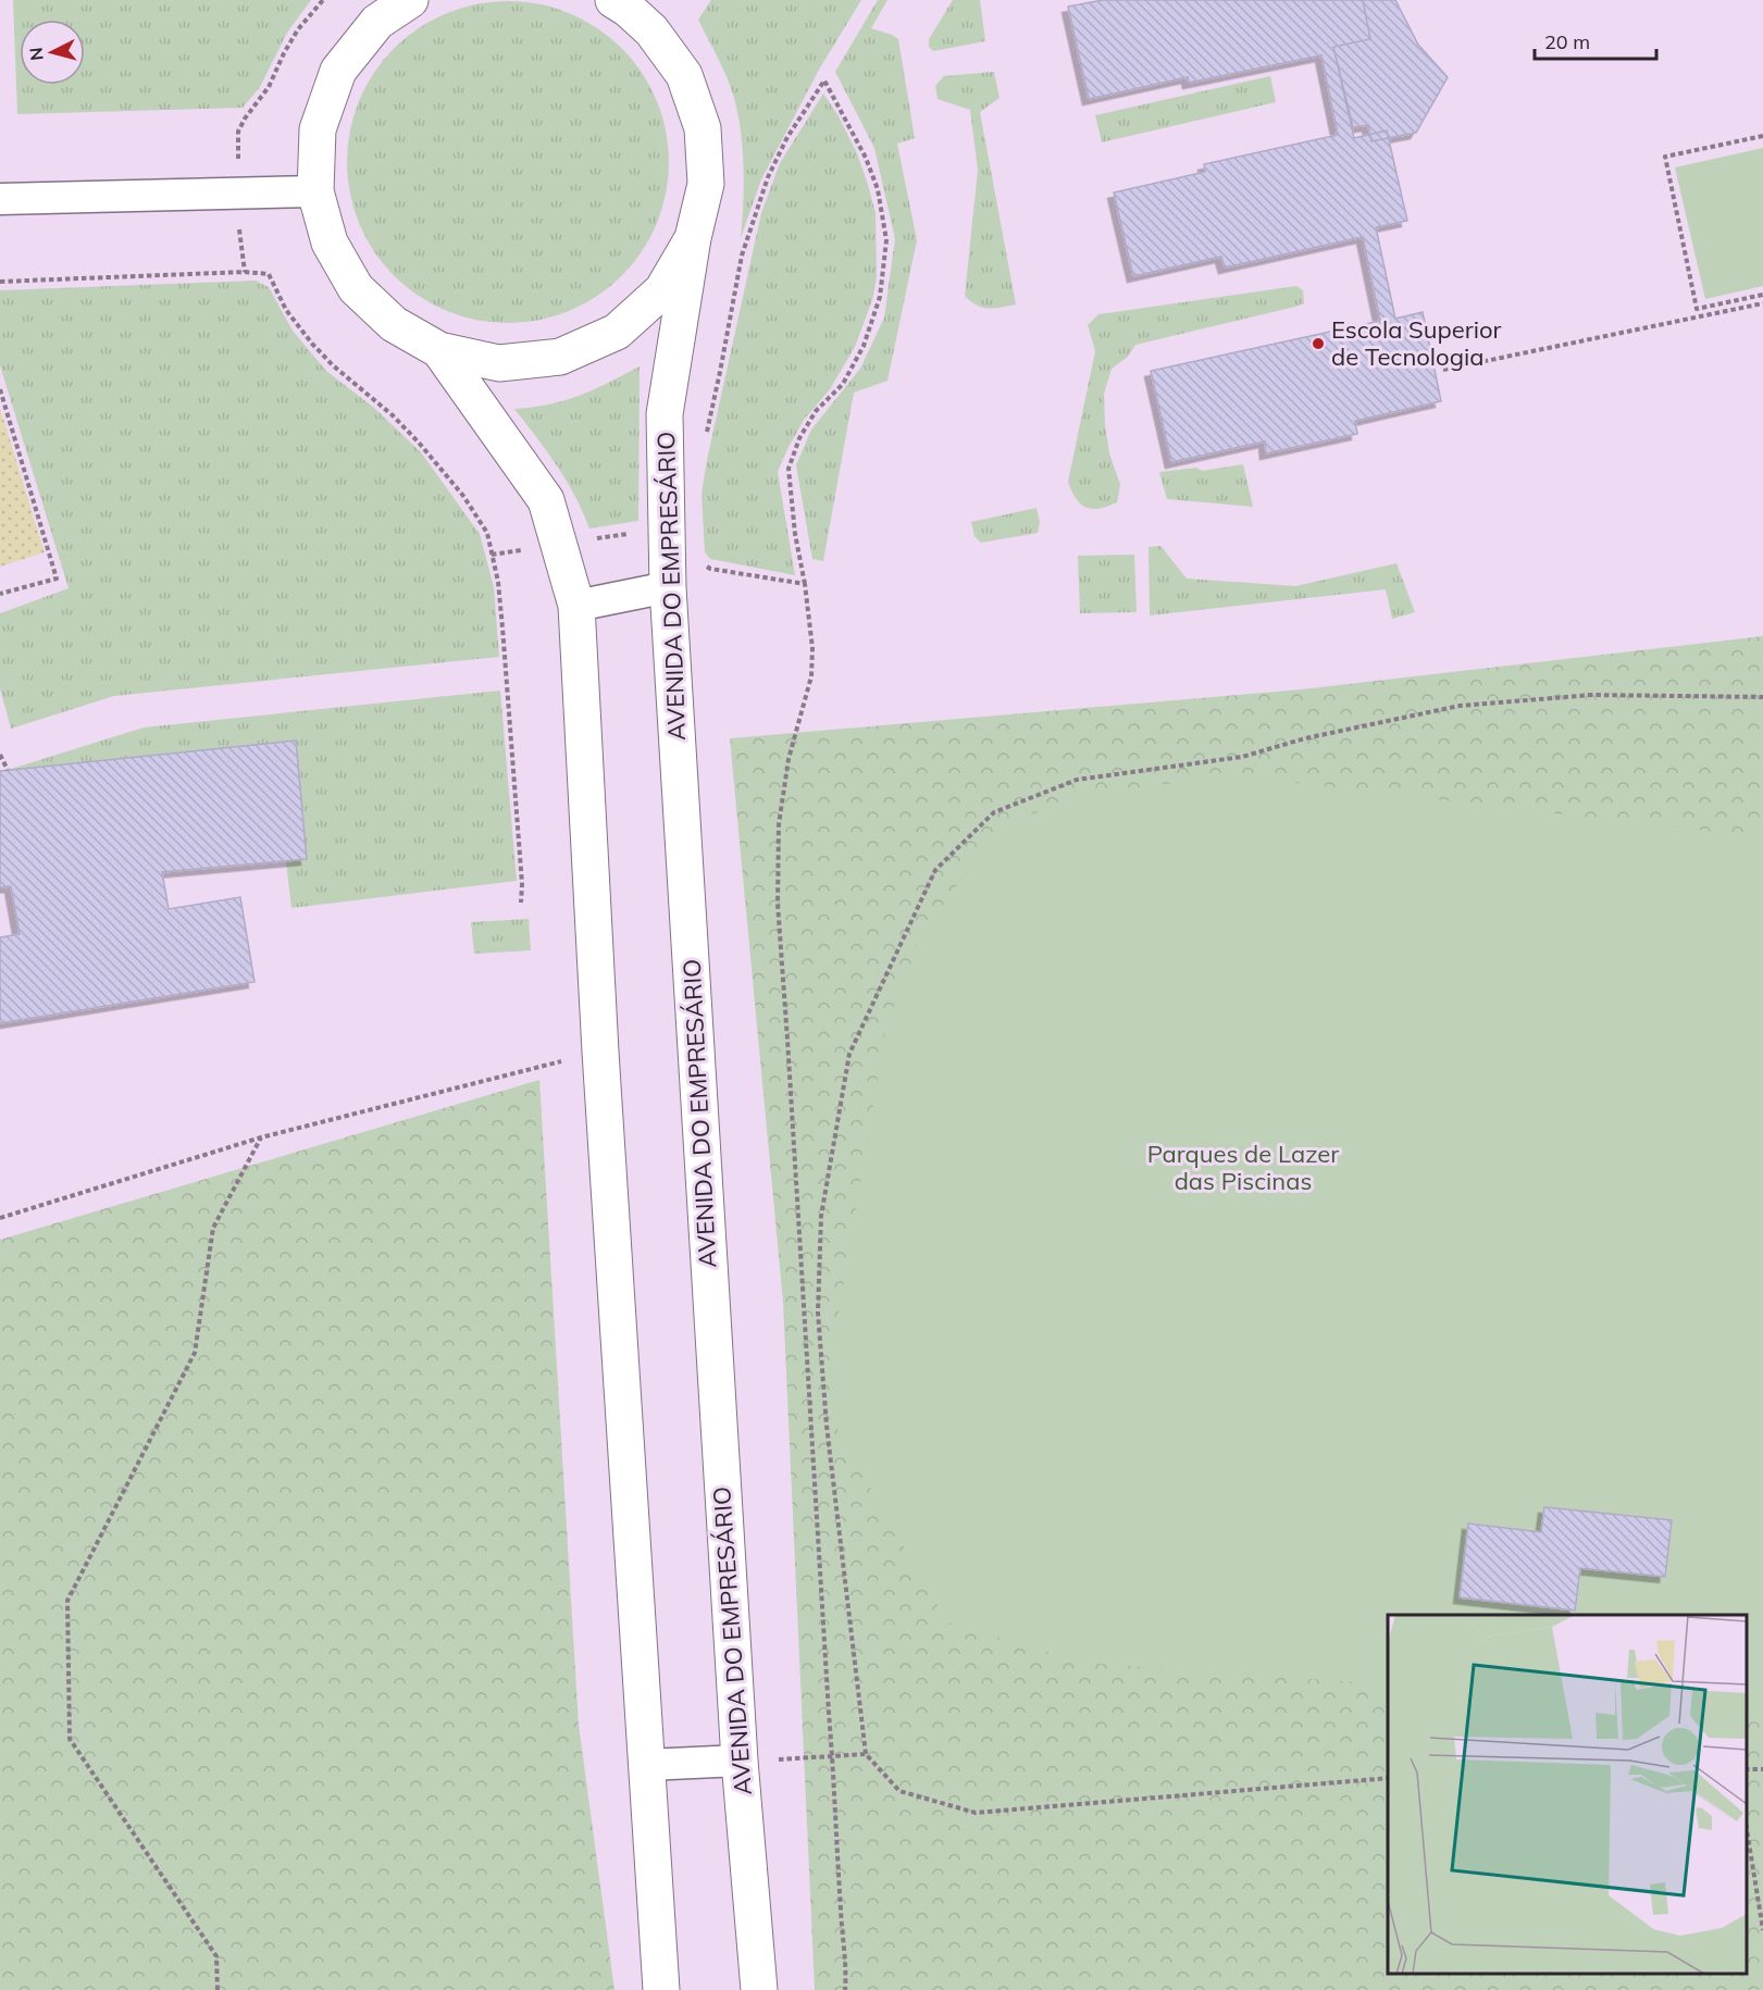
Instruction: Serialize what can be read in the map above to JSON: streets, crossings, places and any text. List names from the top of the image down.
{
  "streets": {
    "street": ["AVENIDA DO EMPRESÁRIO"]
  },
  "parks": ["Parques de Lazer das Piscinas"],
  "places": ["Escola Superior de Tecnologia"],
  "scale_bar": "20 m",
  "north": "left"
}
